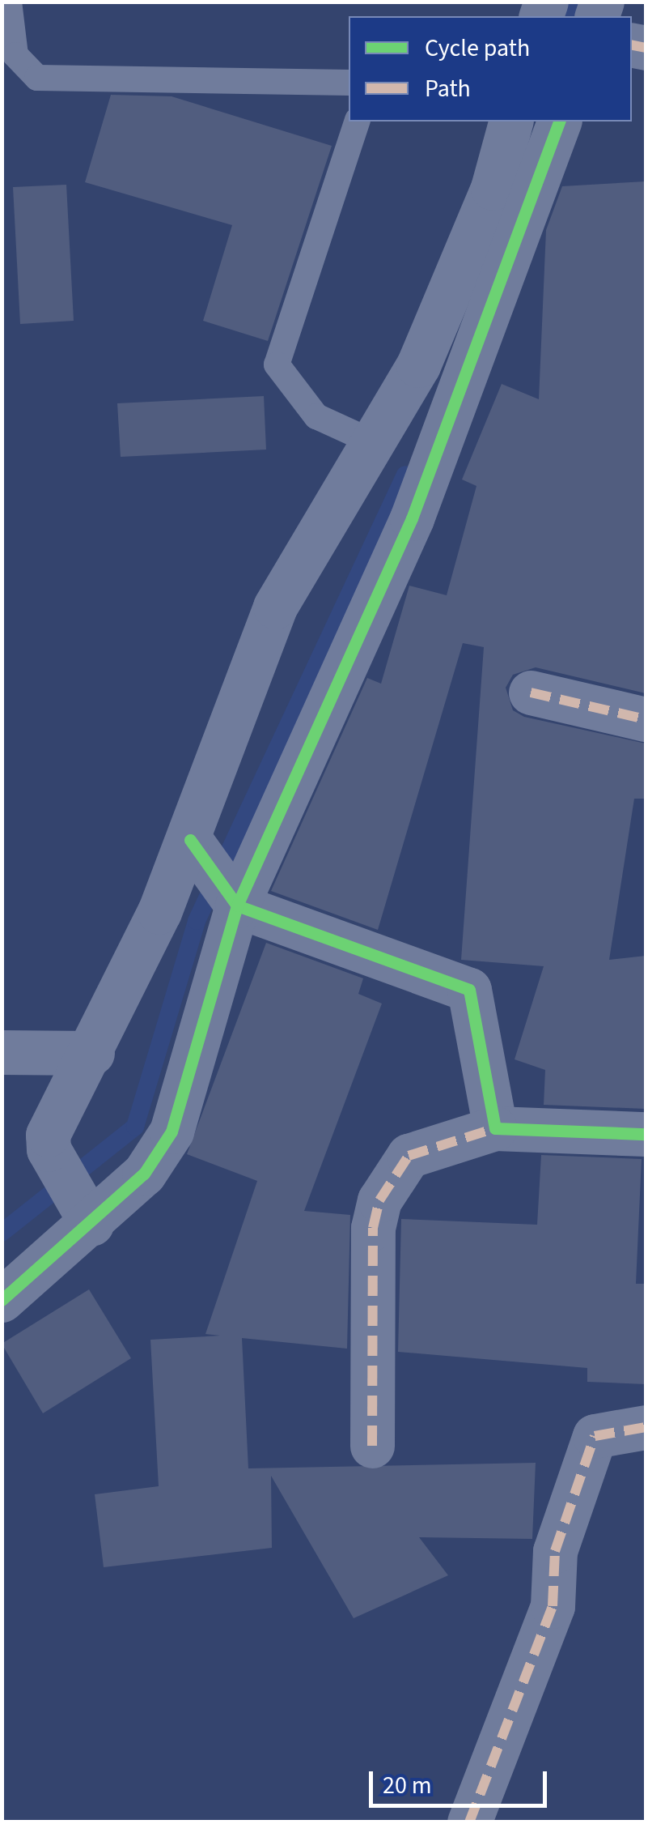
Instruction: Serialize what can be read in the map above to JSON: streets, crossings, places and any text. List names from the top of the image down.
{
  "legend": ["Cycle path", "Path"],
  "scale_bar": "20 m"
}
